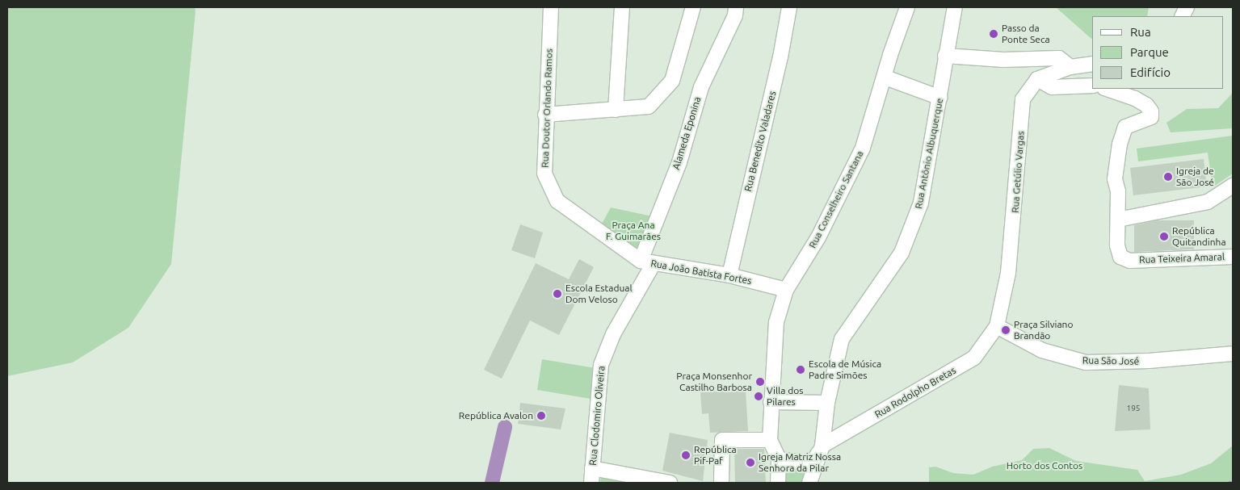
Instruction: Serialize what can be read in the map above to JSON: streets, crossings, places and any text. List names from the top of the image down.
{
  "streets": {
    "street": [
      "Rua Doutor Orlando Ramos",
      "Alameda Eponina",
      "Rua Benedito Valadares",
      "Rua Antônio Albuquerque",
      "Rua Getúlio Vargas",
      "Rua Conselheiro Santana",
      "Rua Teixeira Amaral",
      "Rua João Batista Fortes",
      "Rua São José",
      "Rua Rodolpho Bretas",
      "Rua Clodomiro Oliveira"
    ]
  },
  "crossings": [
    ["Rua Doutor Orlando Ramos", "Alameda Eponina"],
    ["Rua Doutor Orlando Ramos", "Rua João Batista Fortes"],
    ["Rua Doutor Orlando Ramos", "Rua Clodomiro Oliveira"],
    ["Alameda Eponina", "Rua João Batista Fortes"],
    ["Alameda Eponina", "Rua Clodomiro Oliveira"],
    ["Rua Benedito Valadares", "Rua João Batista Fortes"],
    ["Rua Antônio Albuquerque", "Rua Rodolpho Bretas"],
    ["Rua Getúlio Vargas", "Rua São José"],
    ["Rua Getúlio Vargas", "Rua Rodolpho Bretas"],
    ["Rua Conselheiro Santana", "Rua João Batista Fortes"],
    ["Rua João Batista Fortes", "Rua Clodomiro Oliveira"],
    ["Rua São José", "Rua Rodolpho Bretas"]
  ],
  "parks": ["Praça Ana F. Guimarães", "Horto dos Contos"],
  "places": [
    "Passo da Ponte Seca",
    "Igreja de São José",
    "República Quitandinha",
    "Escola Estadual Dom Veloso",
    "Praça Silviano Brandão",
    "Escola de Música Padre Simões",
    "Praça Monsenhor Castilho Barbosa",
    "Villa dos Pilares",
    "República Avalon",
    "República Pif-Paf",
    "Igreja Matriz Nossa Senhora da Pilar"
  ],
  "house_numbers": ["195"],
  "legend": ["Rua", "Parque", "Edifício"]
}
